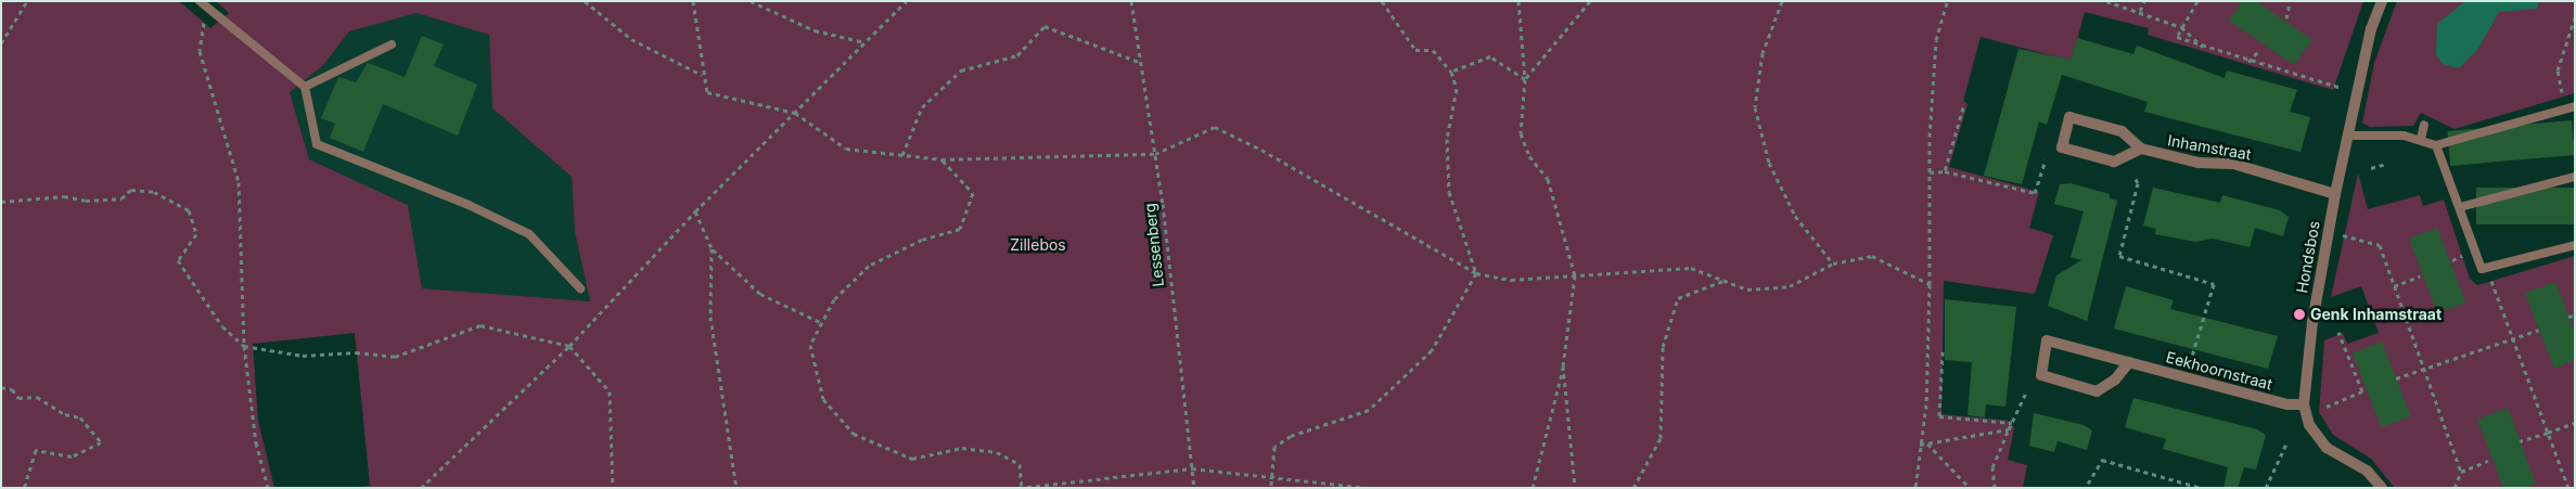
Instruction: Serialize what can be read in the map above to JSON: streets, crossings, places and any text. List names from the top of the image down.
{
  "streets": {
    "street": ["Inhamstraat", "Hondsbos", "Eekhoornstraat"],
    "path": ["Lessenberg"]
  },
  "crossings": [
    ["Inhamstraat", "Hondsbos"],
    ["Hondsbos", "Eekhoornstraat"]
  ],
  "parks": ["Zillebos"],
  "places": ["Genk Inhamstraat"]
}
